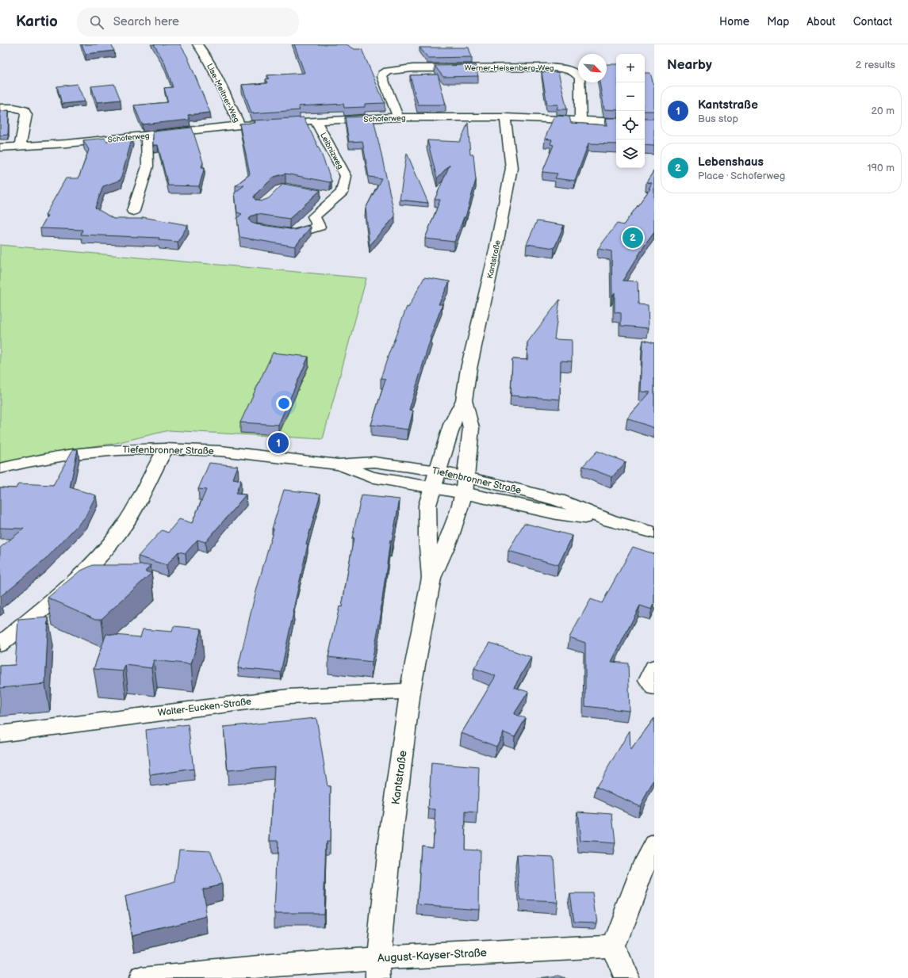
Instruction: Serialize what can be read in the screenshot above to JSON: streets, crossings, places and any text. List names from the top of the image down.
{
  "streets": {
    "street": [
      "Werner-Heisenberg-Weg",
      "Lise-Meitner-Weg",
      "Schoferweg",
      "Leibnizweg",
      "Kantstraße",
      "Tiefenbronner Straße",
      "Walter-Eucken-Straße",
      "August-Kayser-Straße"
    ]
  },
  "crossings": [
    ["Werner-Heisenberg-Weg", "Schoferweg"],
    ["Lise-Meitner-Weg", "Schoferweg"],
    ["Schoferweg", "Leibnizweg"],
    ["Schoferweg", "Kantstraße"],
    ["Kantstraße", "Tiefenbronner Straße"],
    ["Kantstraße", "Walter-Eucken-Straße"],
    ["Kantstraße", "August-Kayser-Straße"]
  ],
  "north": "bottom right",
  "page": {
    "header": "Kartio",
    "search": "Search here",
    "nav": [
      "Home",
      "Map",
      "About",
      "Contact"
    ],
    "heading": ["Nearby", "2 results"],
    "map_buttons": ["+", "−"],
    "list": [
      {
        "mark": "1",
        "name": "Kantstraße",
        "note": "Bus stop",
        "value": "20 m"
      },
      {
        "mark": "2",
        "name": "Lebenshaus",
        "note": "Place · Schoferweg",
        "value": "190 m"
      }
    ],
    "pins": ["2", "1"]
  }
}
